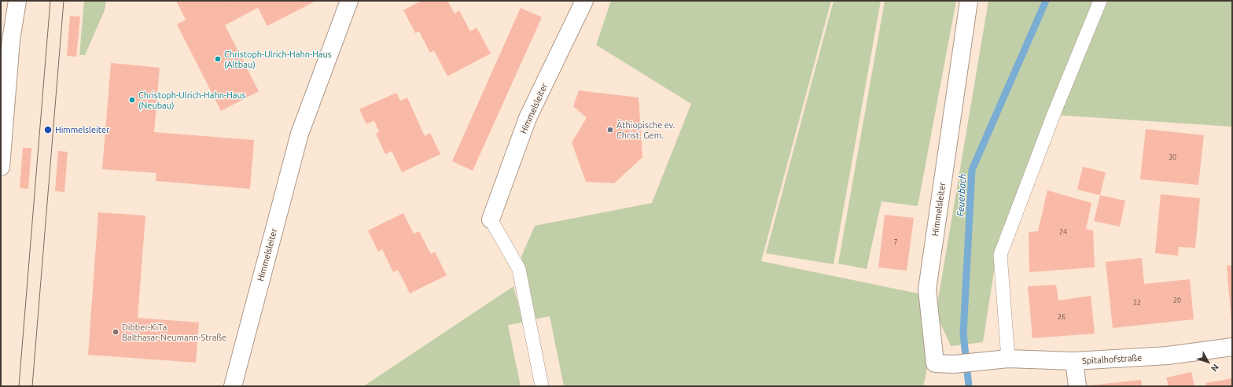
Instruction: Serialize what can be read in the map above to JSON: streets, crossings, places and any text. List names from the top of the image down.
{
  "streets": {
    "street": ["Himmelsleiter", "Spitalhofstraße"]
  },
  "crossings": [
    ["Himmelsleiter", "Spitalhofstraße"]
  ],
  "water": ["Feuerbach"],
  "places": [
    "Christoph-Ulrich-Hahn-Haus (Altbau)",
    "Christoph-Ulrich-Hahn-Haus (Neubau)",
    "Himmelsleiter",
    "Äthiopische ev. Christ. Gem.",
    "Dibber-KiTa Balthasar-Neumann-Straße"
  ],
  "house_numbers": [
    "30",
    "24",
    "7",
    "20",
    "22",
    "26"
  ],
  "north": "bottom right"
}
